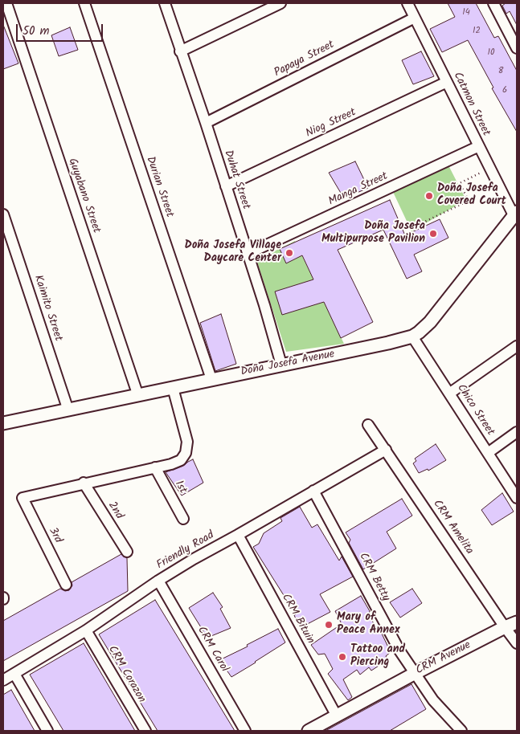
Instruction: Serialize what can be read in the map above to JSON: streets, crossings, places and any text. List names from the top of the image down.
{
  "streets": {
    "street": [
      "Papaya Street",
      "Catmon Street",
      "Niog Street",
      "Duhat Street",
      "Durian Street",
      "Manga Street",
      "Guyabano Street",
      "Kaimito Street",
      "Doña Josefa Avenue",
      "Chico Street",
      "1st",
      "2nd",
      "CRM Amelita",
      "3rd",
      "Friendly Road",
      "CRM Betty",
      "CRM Bituin",
      "CRM Carol",
      "CRM Avenue",
      "CRM Corazon"
    ]
  },
  "crossings": [
    ["Papaya Street", "Catmon Street"],
    ["Papaya Street", "Duhat Street"],
    ["Catmon Street", "Niog Street"],
    ["Catmon Street", "Manga Street"],
    ["Catmon Street", "Doña Josefa Avenue"],
    ["Niog Street", "Duhat Street"],
    ["Duhat Street", "Manga Street"],
    ["Duhat Street", "Doña Josefa Avenue"],
    ["Durian Street", "Doña Josefa Avenue"],
    ["Guyabano Street", "Doña Josefa Avenue"],
    ["Kaimito Street", "Doña Josefa Avenue"],
    ["Doña Josefa Avenue", "Chico Street"],
    ["2nd", "3rd"],
    ["CRM Amelita", "Friendly Road"],
    ["CRM Amelita", "CRM Avenue"],
    ["Friendly Road", "CRM Betty"],
    ["Friendly Road", "CRM Bituin"],
    ["Friendly Road", "CRM Carol"],
    ["Friendly Road", "CRM Corazon"],
    ["CRM Betty", "CRM Avenue"],
    ["CRM Bituin", "CRM Avenue"]
  ],
  "places": [
    "Doña Josefa Covered Court",
    "Doña Josefa Multipurpose Pavilion",
    "Doña Josefa Village Daycare Center",
    "Mary of Peace Annex",
    "Tattoo and Piercing"
  ],
  "house_numbers": [
    "14",
    "12",
    "10",
    "8",
    "6"
  ],
  "scale_bar": "50 m"
}
